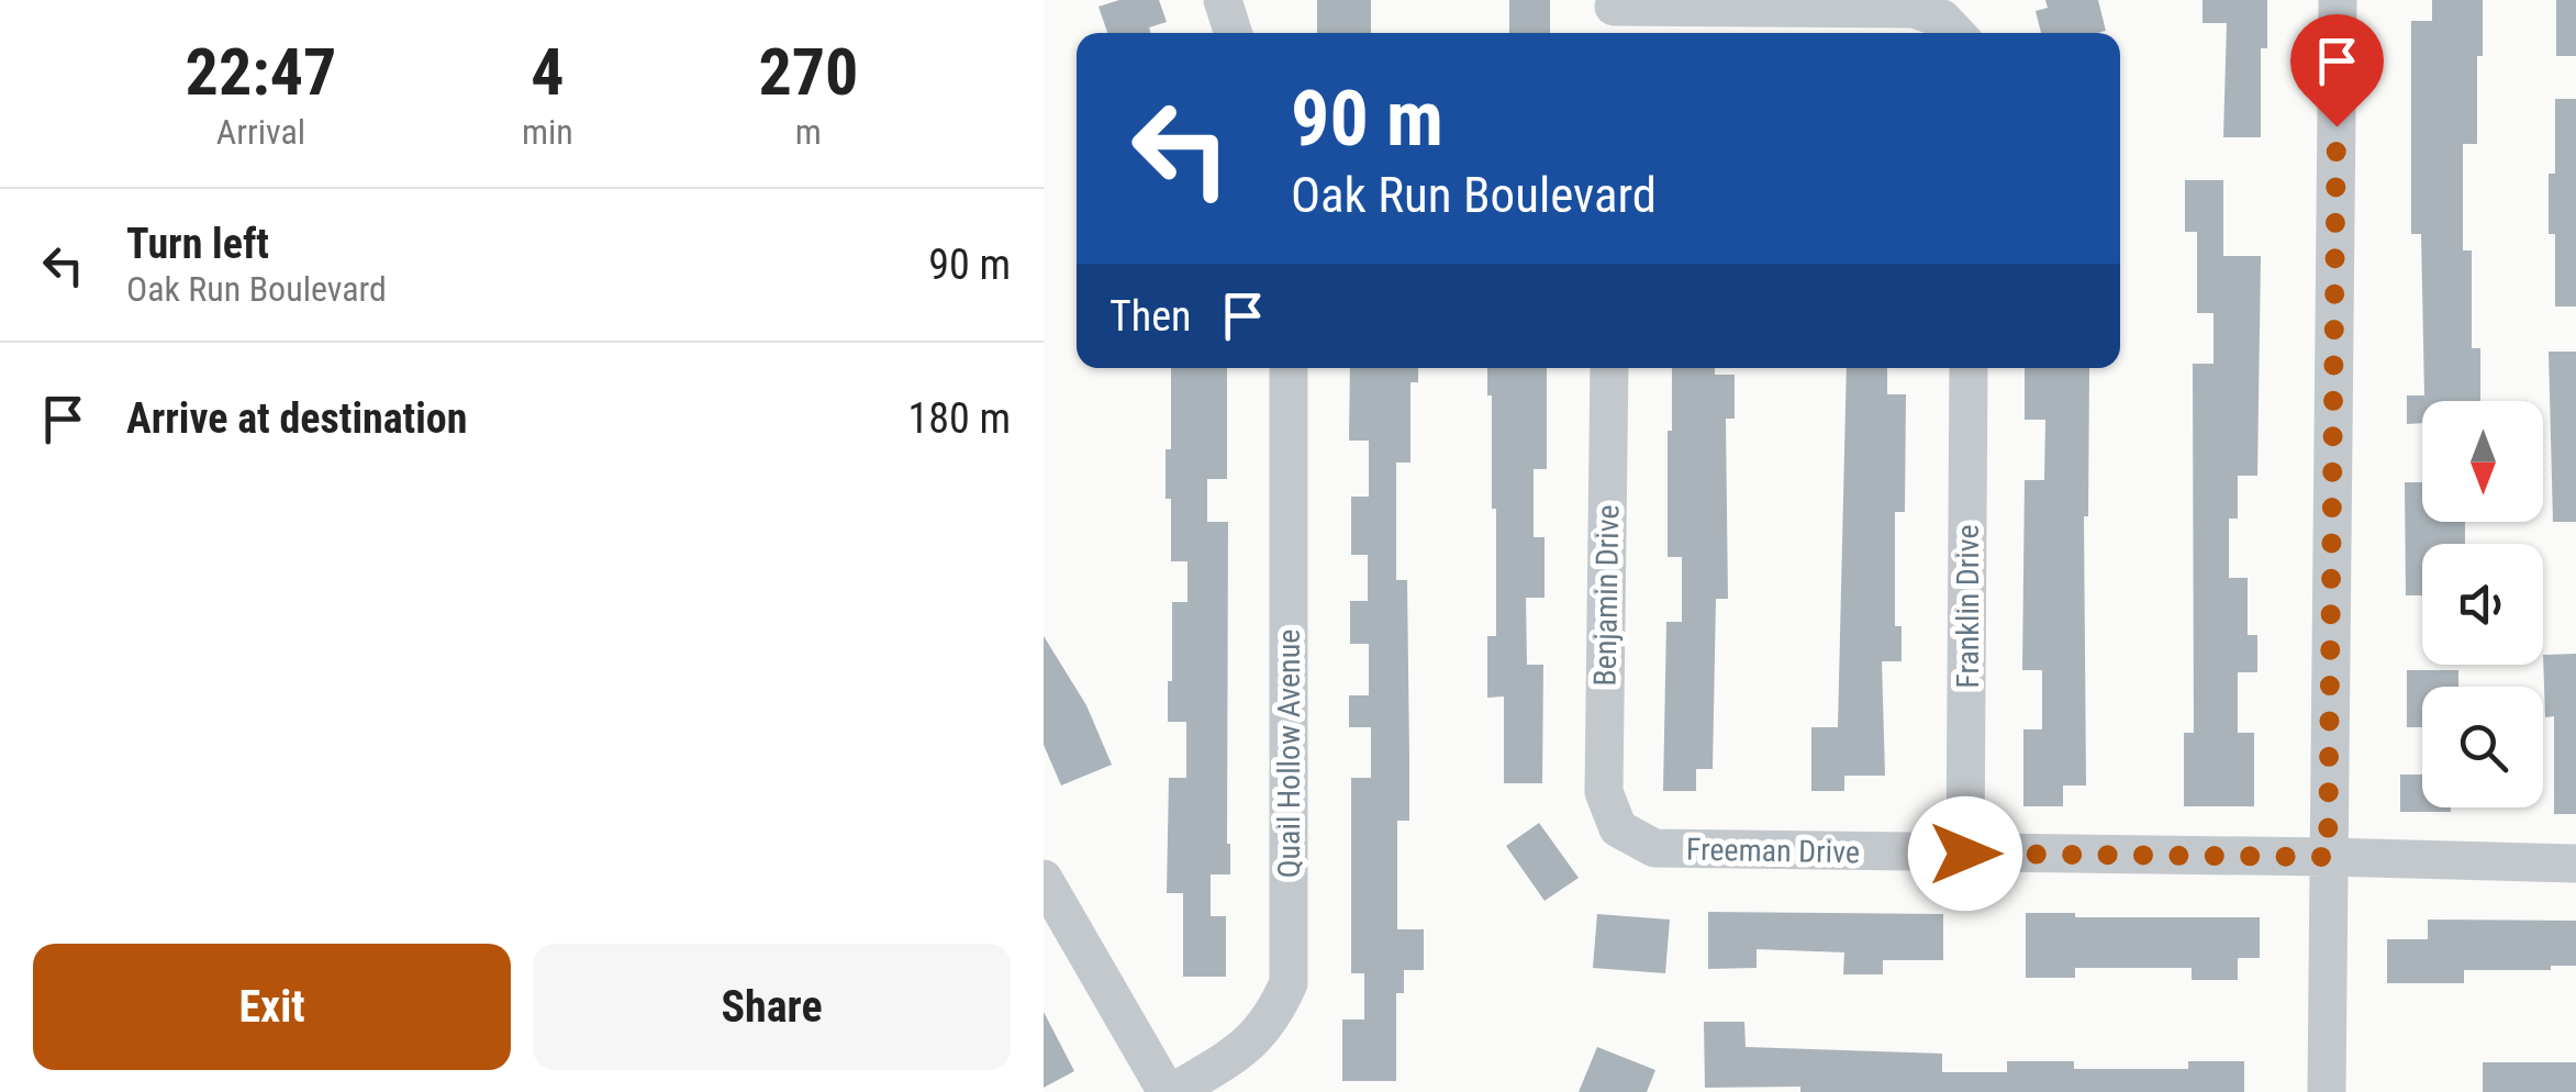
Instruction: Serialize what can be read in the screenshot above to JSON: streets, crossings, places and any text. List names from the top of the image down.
{
  "streets": {
    "street": [
      "Benjamin Drive",
      "Franklin Drive",
      "Quail Hollow Avenue",
      "Freeman Drive"
    ]
  },
  "crossings": [
    ["Benjamin Drive", "Freeman Drive"],
    ["Franklin Drive", "Freeman Drive"]
  ],
  "north": "bottom",
  "page": {
    "eta": [
      "22:47",
      "Arrival",
      "4",
      "min",
      "270",
      "m"
    ],
    "turn": ["90 m", "Oak Run Boulevard"],
    "list": [
      {
        "name": "Turn left",
        "note": "Oak Run Boulevard",
        "value": "90 m"
      },
      {
        "name": "Arrive at destination",
        "value": "180 m"
      }
    ],
    "then": "Then",
    "buttons": ["Exit", "Share"]
  }
}
